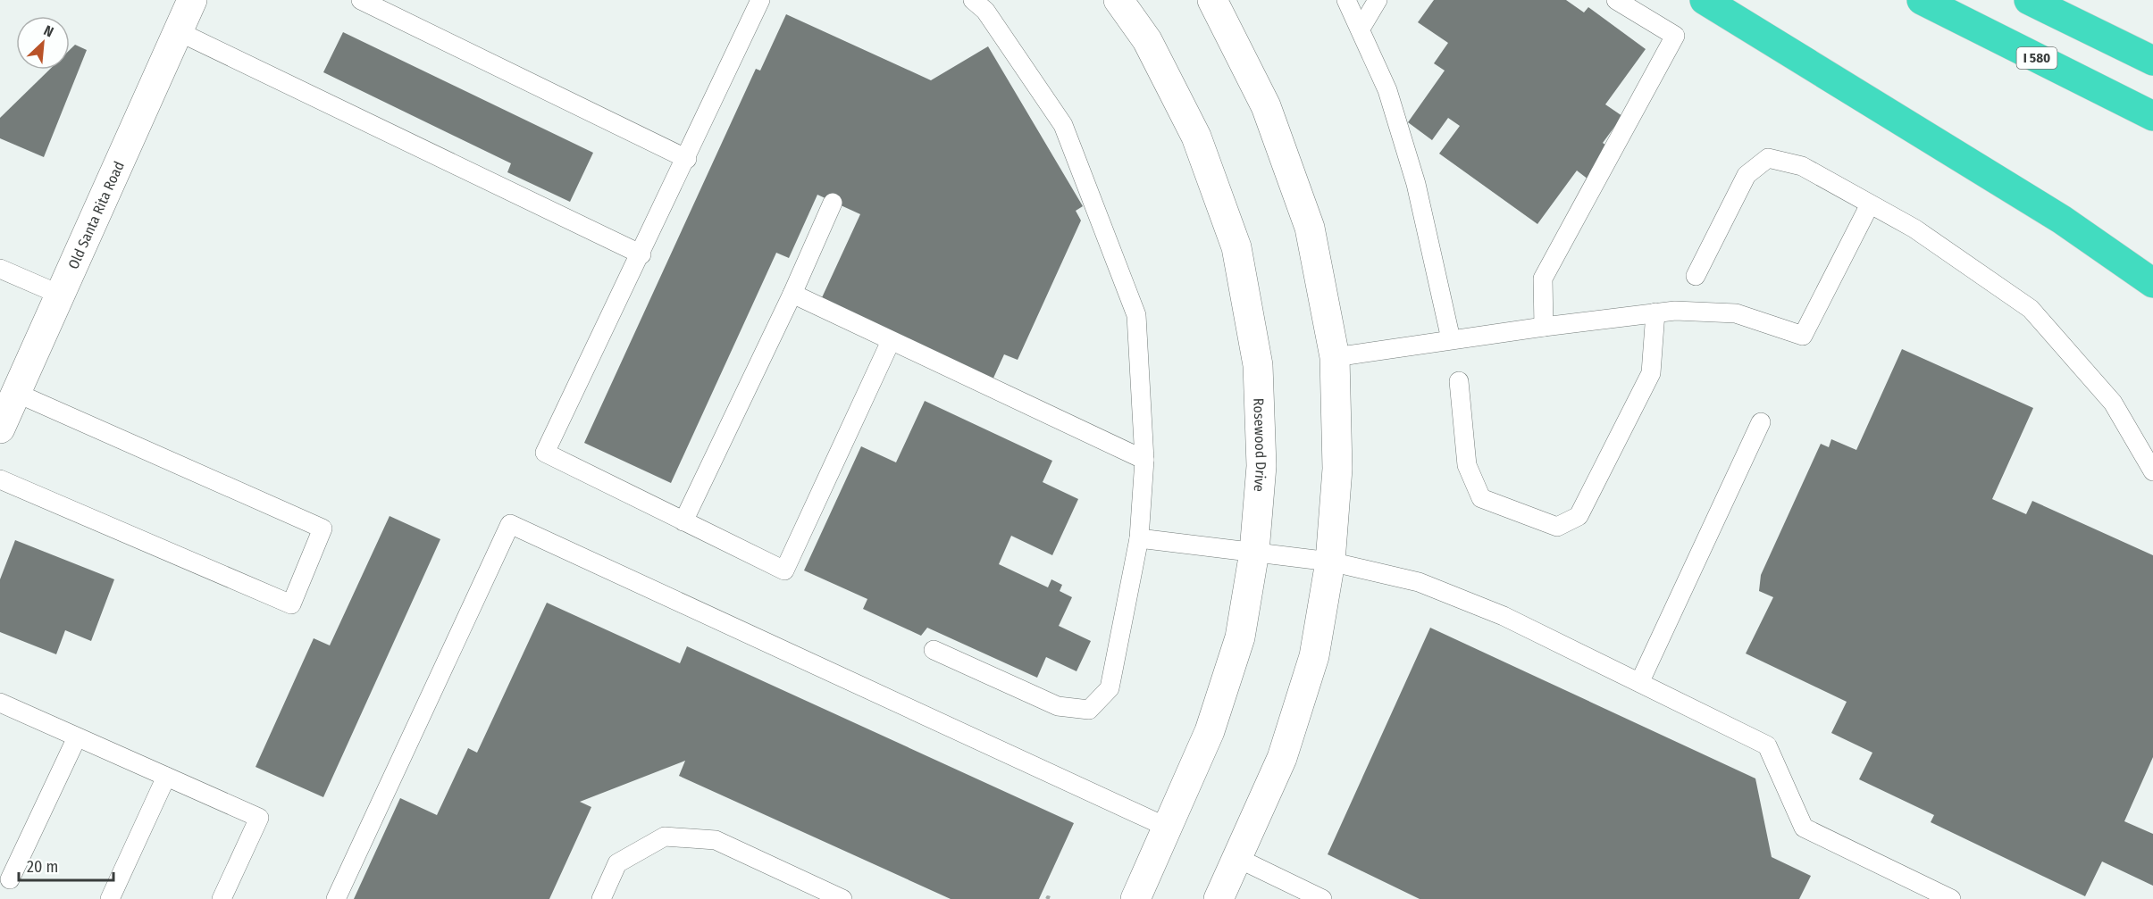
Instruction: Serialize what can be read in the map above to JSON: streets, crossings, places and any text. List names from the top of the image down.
{
  "streets": {
    "highway": ["I 580"],
    "street": ["Old Santa Rita Road", "Rosewood Drive"]
  },
  "scale_bar": "20 m",
  "north": "top right"
}
